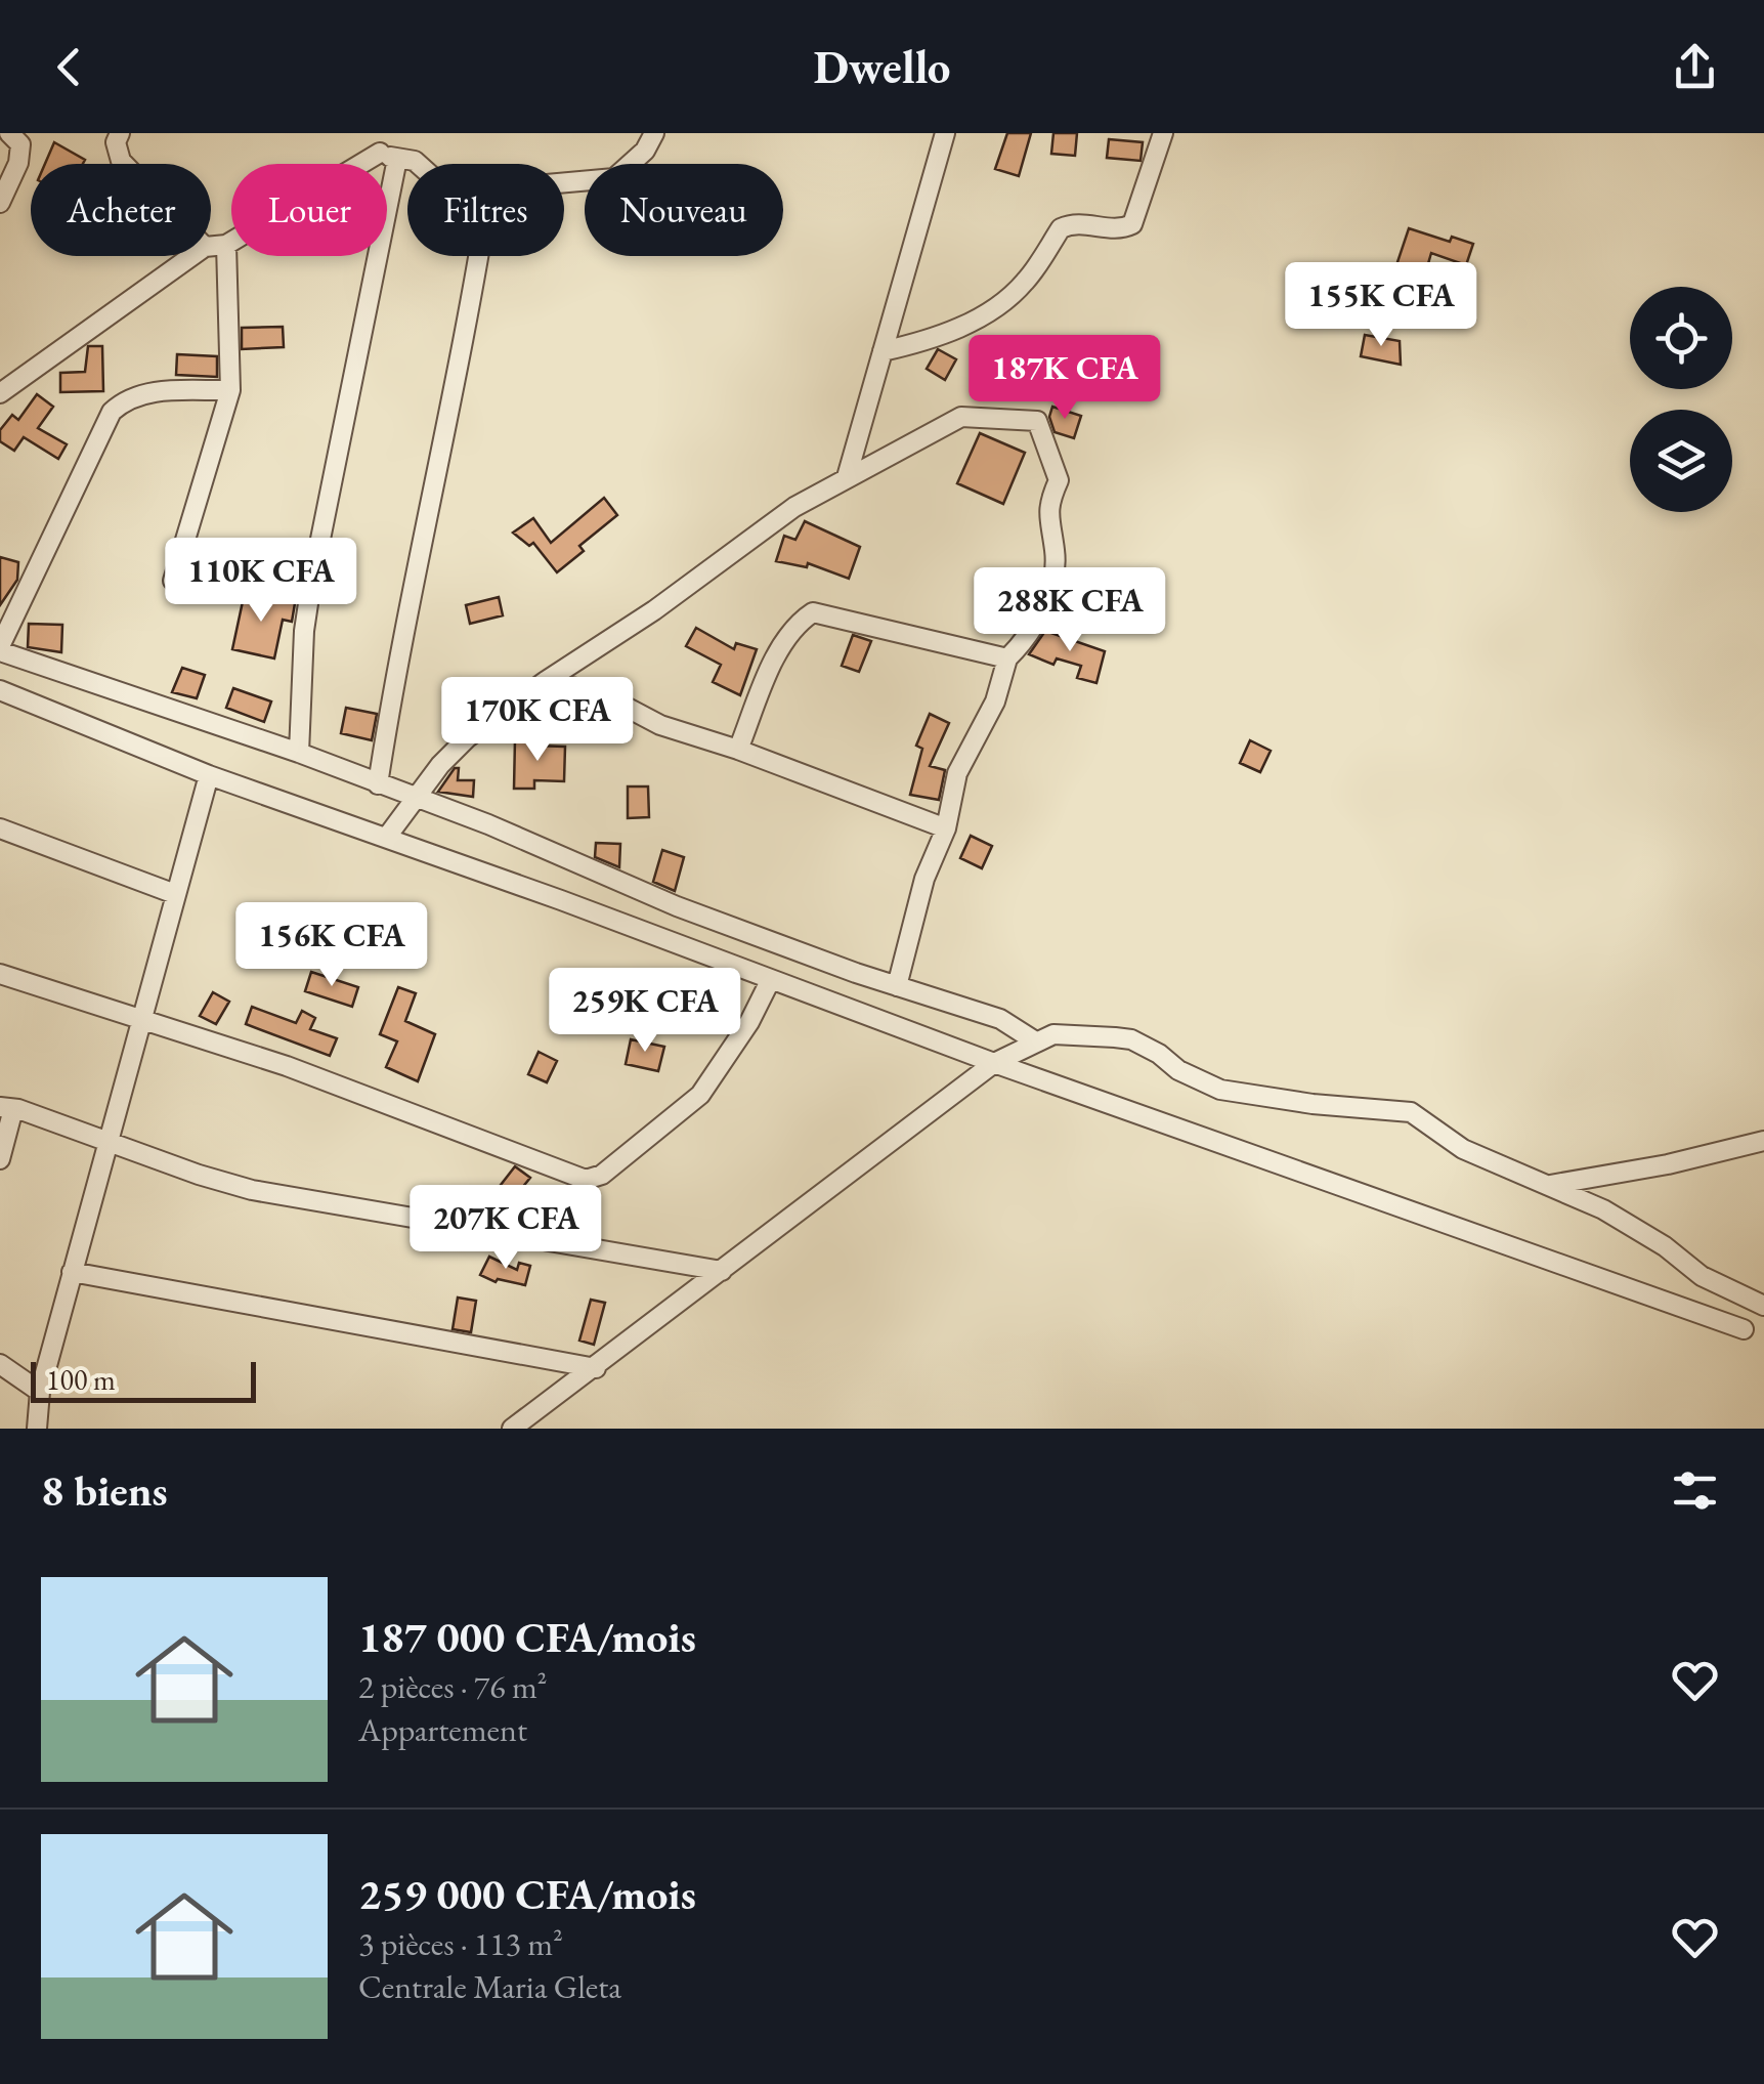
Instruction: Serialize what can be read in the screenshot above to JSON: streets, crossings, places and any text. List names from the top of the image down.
{
  "scale_bar": "100 m",
  "page": {
    "header": "Dwello",
    "chip": [
      "Acheter",
      "Louer",
      "Filtres",
      "Nouveau"
    ],
    "price": [
      "155K CFA",
      "187K CFA",
      "110K CFA",
      "288K CFA",
      "170K CFA",
      "156K CFA",
      "259K CFA",
      "207K CFA"
    ],
    "scale": "100 m",
    "heading": "8 biens",
    "list": [
      {
        "name": "187 000 CFA/mois",
        "note": "2 pièces · 76 m² · Appartement"
      },
      {
        "name": "259 000 CFA/mois",
        "note": "3 pièces · 113 m² · Centrale Maria Gleta"
      }
    ]
  }
}
